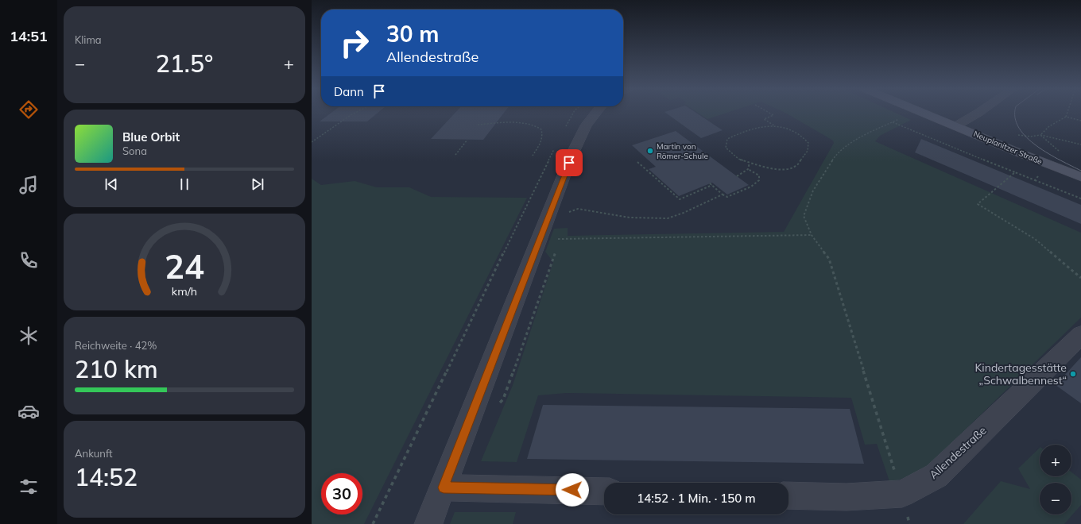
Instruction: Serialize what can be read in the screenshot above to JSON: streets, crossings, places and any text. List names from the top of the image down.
{
  "streets": {
    "street": ["Neuplanitzer Straße", "Allendestraße"]
  },
  "places": ["Martin von Römer-Schule", "Kindertagesstätte „Schwalbennest“"],
  "page": {
    "tabs": "14:51",
    "tile": [
      "Klima",
      ["Reichweite · 42%", "210 km"],
      ["Ankunft", "14:52"]
    ],
    "turn": ["30 m", "Allendestraße"],
    "heat": ["−", "21.5°", "+"],
    "then": "Dann",
    "song": ["Blue Orbit", "Sona"],
    "map_buttons": ["+", "−"],
    "limit": "30",
    "trip": "14:52 · 1 Min. · 150 m",
    "gauge": ["24", "km/h"]
  }
}
